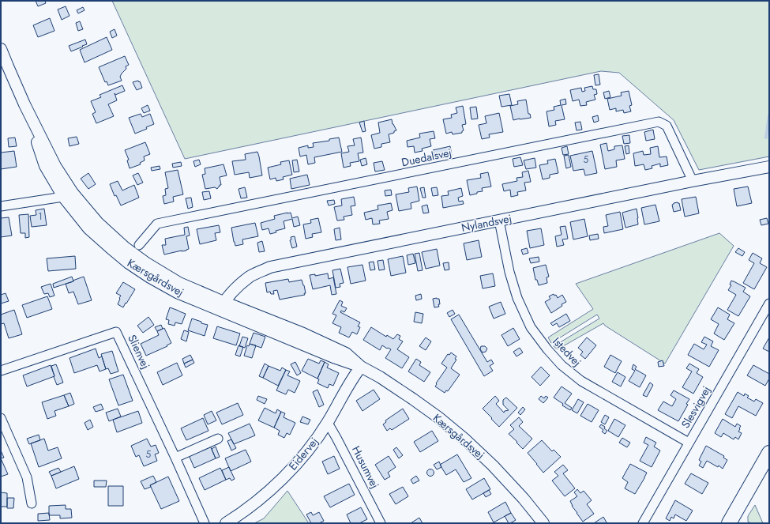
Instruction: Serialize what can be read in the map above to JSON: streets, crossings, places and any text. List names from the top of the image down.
{
  "streets": {
    "street": [
      "Duedalsvej",
      "Nylandsvej",
      "Kærsgårdsvej",
      "Slienvej",
      "Istedvej",
      "Slesvigvej",
      "Eidervej",
      "Husumvej"
    ]
  },
  "crossings": [
    ["Duedalsvej", "Nylandsvej"],
    ["Nylandsvej", "Kærsgårdsvej"],
    ["Nylandsvej", "Istedvej"],
    ["Kærsgårdsvej", "Eidervej"],
    ["Istedvej", "Slesvigvej"],
    ["Eidervej", "Husumvej"]
  ],
  "house_numbers": ["5", "1", "5"]
}
